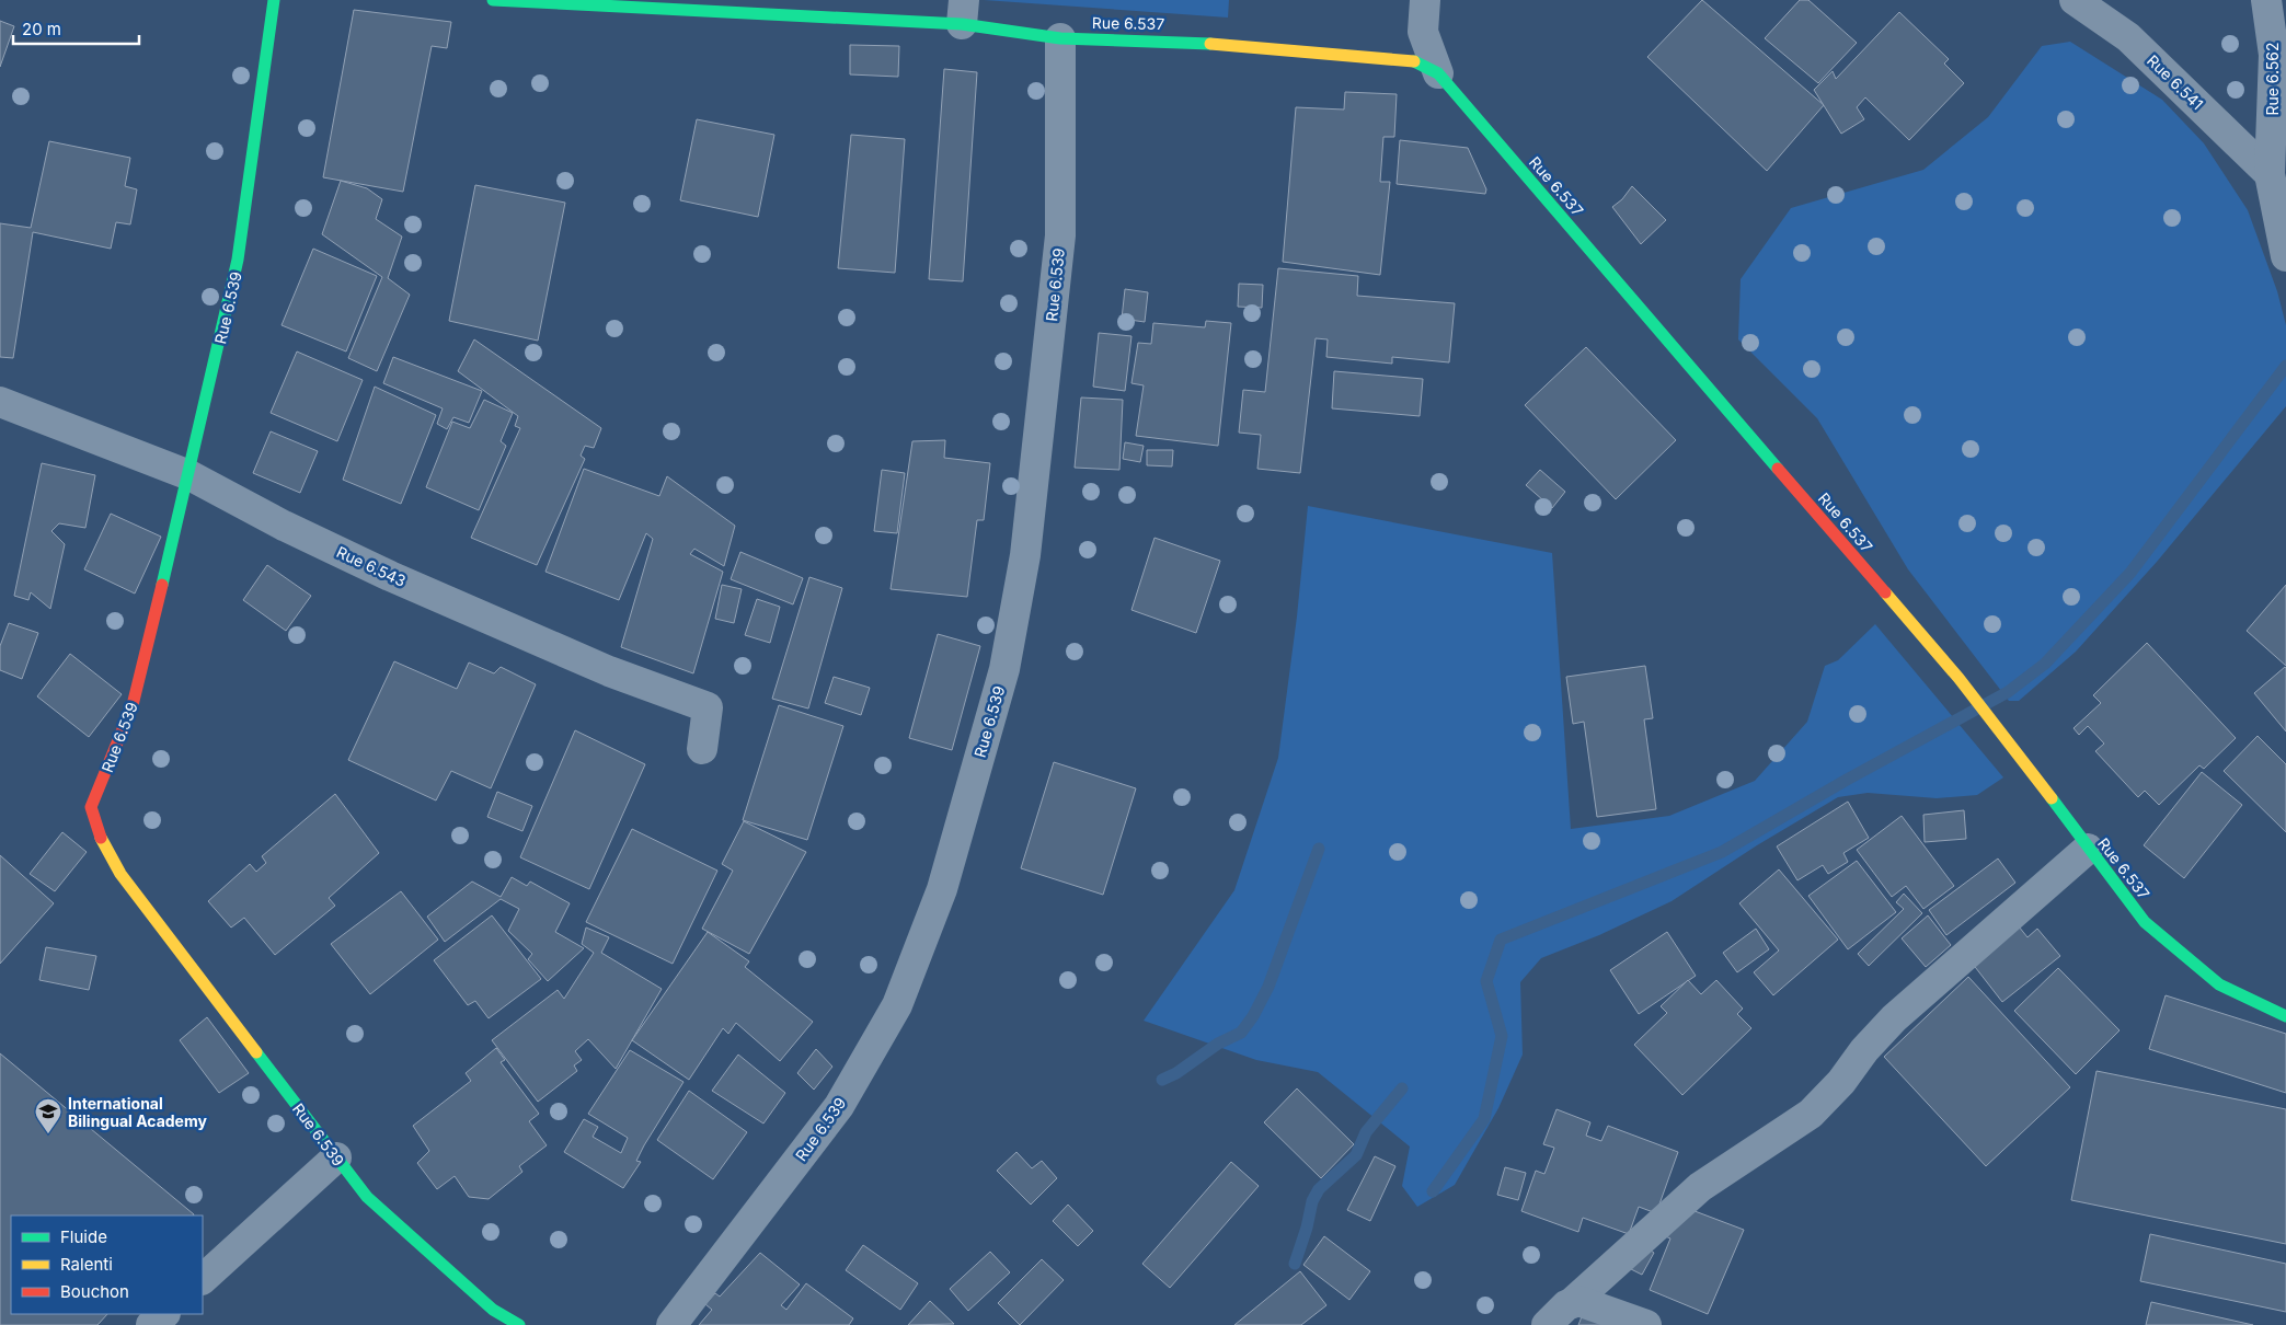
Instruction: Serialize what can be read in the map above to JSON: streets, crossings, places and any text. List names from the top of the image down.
{
  "streets": {
    "street": [
      "Rue 6.537",
      "Rue 6.562",
      "Rue 6.541",
      "Rue 6.539",
      "Rue 6.543"
    ]
  },
  "crossings": [
    ["Rue 6.537", "Rue 6.539"],
    ["Rue 6.562", "Rue 6.541"],
    ["Rue 6.539", "Rue 6.543"]
  ],
  "places": {
    "school or university": ["International Bilingual Academy"]
  },
  "legend": ["Fluide", "Ralenti", "Bouchon"],
  "scale_bar": "20 m"
}
